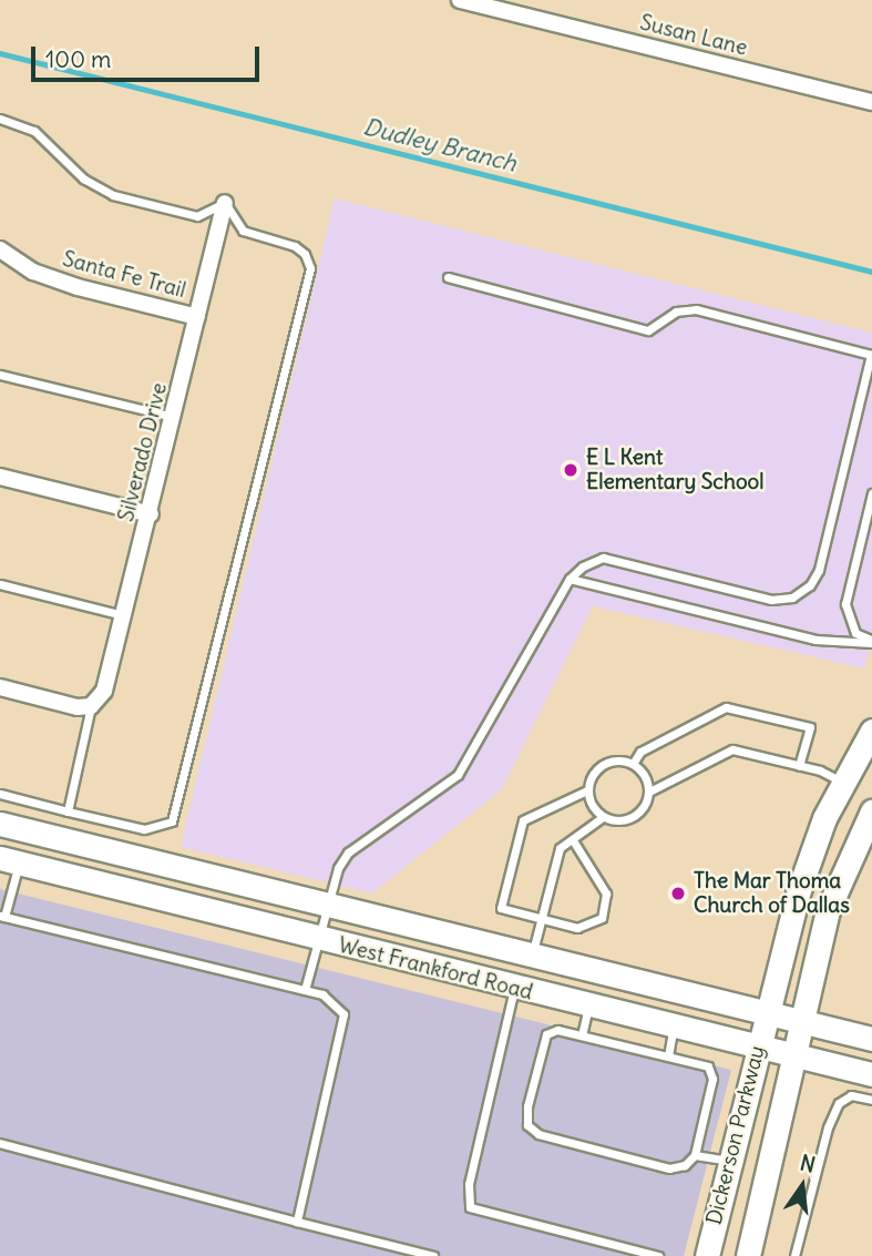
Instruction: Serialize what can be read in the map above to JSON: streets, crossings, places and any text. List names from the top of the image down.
{
  "streets": {
    "main road": ["West Frankford Road", "Dickerson Parkway"],
    "street": ["Susan Lane", "Santa Fe Trail", "Silverado Drive"]
  },
  "crossings": [
    ["Santa Fe Trail", "Silverado Drive"],
    ["West Frankford Road", "Dickerson Parkway"]
  ],
  "water": ["Dudley Branch"],
  "places": ["E L Kent Elementary School", "The Mar Thoma Church of Dallas"],
  "scale_bar": "100 m",
  "north": "top"
}
